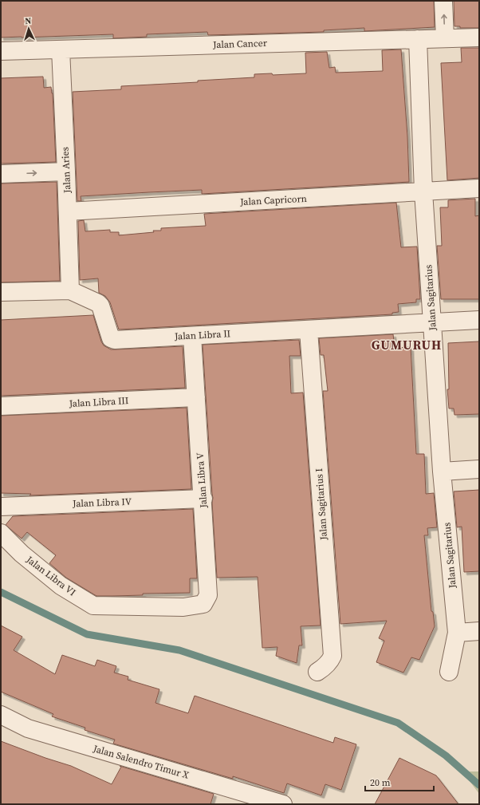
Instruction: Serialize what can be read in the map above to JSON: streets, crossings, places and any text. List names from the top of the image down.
{
  "streets": {
    "street": [
      "Jalan Cancer",
      "Jalan Aries",
      "Jalan Capricorn",
      "Jalan Sagitarius",
      "Jalan Libra II",
      "Jalan Libra III",
      "Jalan Libra V",
      "Jalan Libra IV",
      "Jalan Sagitarius I",
      "Jalan Libra VI",
      "Jalan Salendro Timur X"
    ]
  },
  "crossings": [
    ["Jalan Cancer", "Jalan Aries"],
    ["Jalan Cancer", "Jalan Sagitarius"],
    ["Jalan Aries", "Jalan Capricorn"],
    ["Jalan Aries", "Jalan Libra II"],
    ["Jalan Capricorn", "Jalan Sagitarius"],
    ["Jalan Sagitarius", "Jalan Libra II"],
    ["Jalan Libra II", "Jalan Libra V"],
    ["Jalan Libra II", "Jalan Sagitarius I"],
    ["Jalan Libra III", "Jalan Libra V"],
    ["Jalan Libra V", "Jalan Libra IV"],
    ["Jalan Libra V", "Jalan Libra VI"]
  ],
  "districts": ["GUMURUH"],
  "scale_bar": "20 m",
  "north": "top"
}
